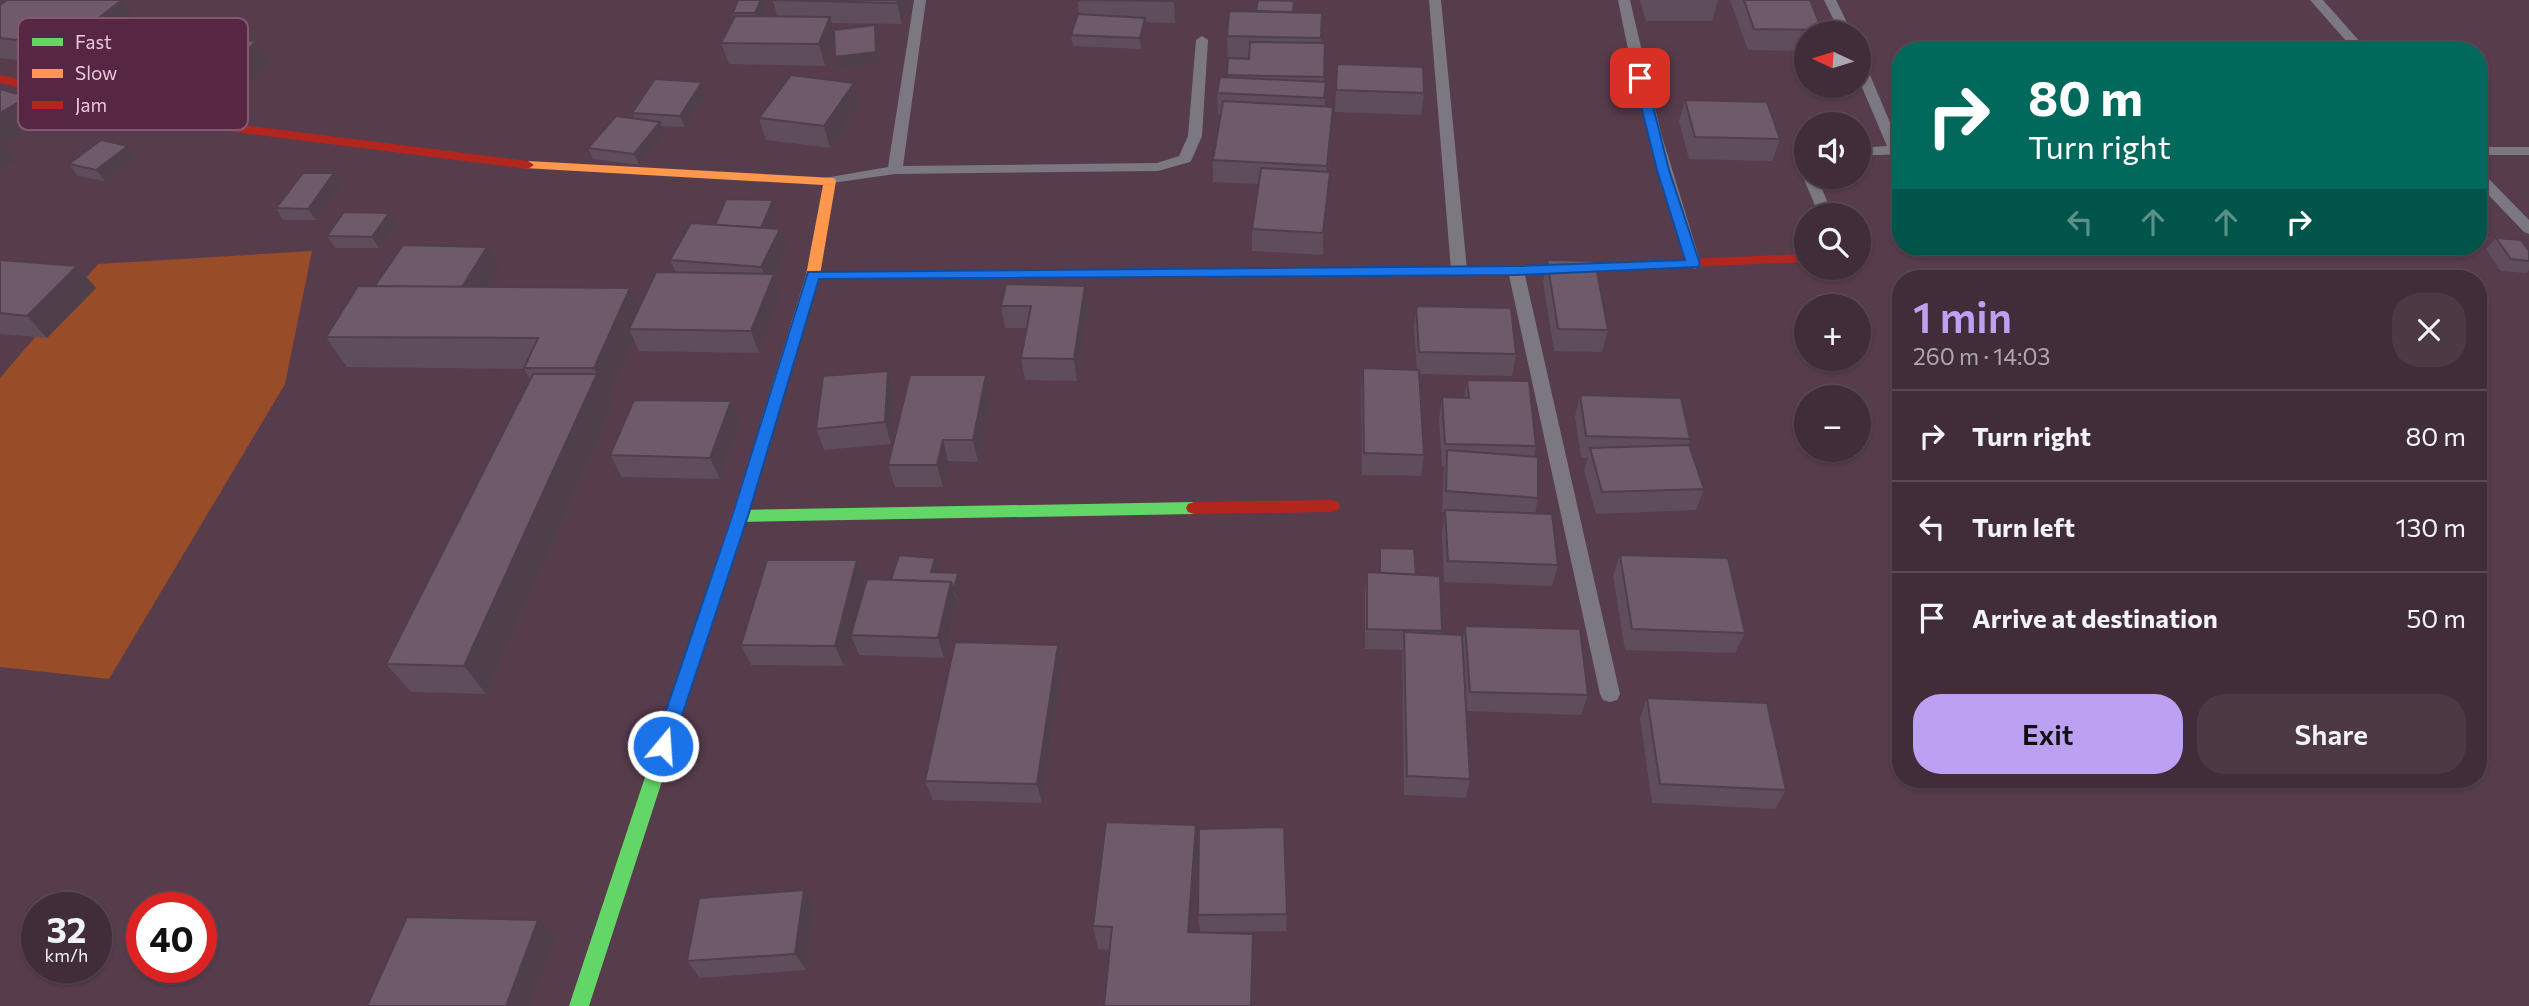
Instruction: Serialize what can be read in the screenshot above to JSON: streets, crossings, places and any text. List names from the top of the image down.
{
  "legend": ["Fast", "Slow", "Jam"],
  "north": "left",
  "page": {
    "map_buttons": ["+", "−"],
    "turn": ["80 m", "Turn right"],
    "heading": ["1 min", "260 m · 14:03"],
    "list": [
      {
        "name": "Turn right",
        "value": "80 m"
      },
      {
        "name": "Turn left",
        "value": "130 m"
      },
      {
        "name": "Arrive at destination",
        "value": "50 m"
      }
    ],
    "buttons": ["Exit", "Share"],
    "speed": "32 km/h",
    "limit": "40"
  }
}
